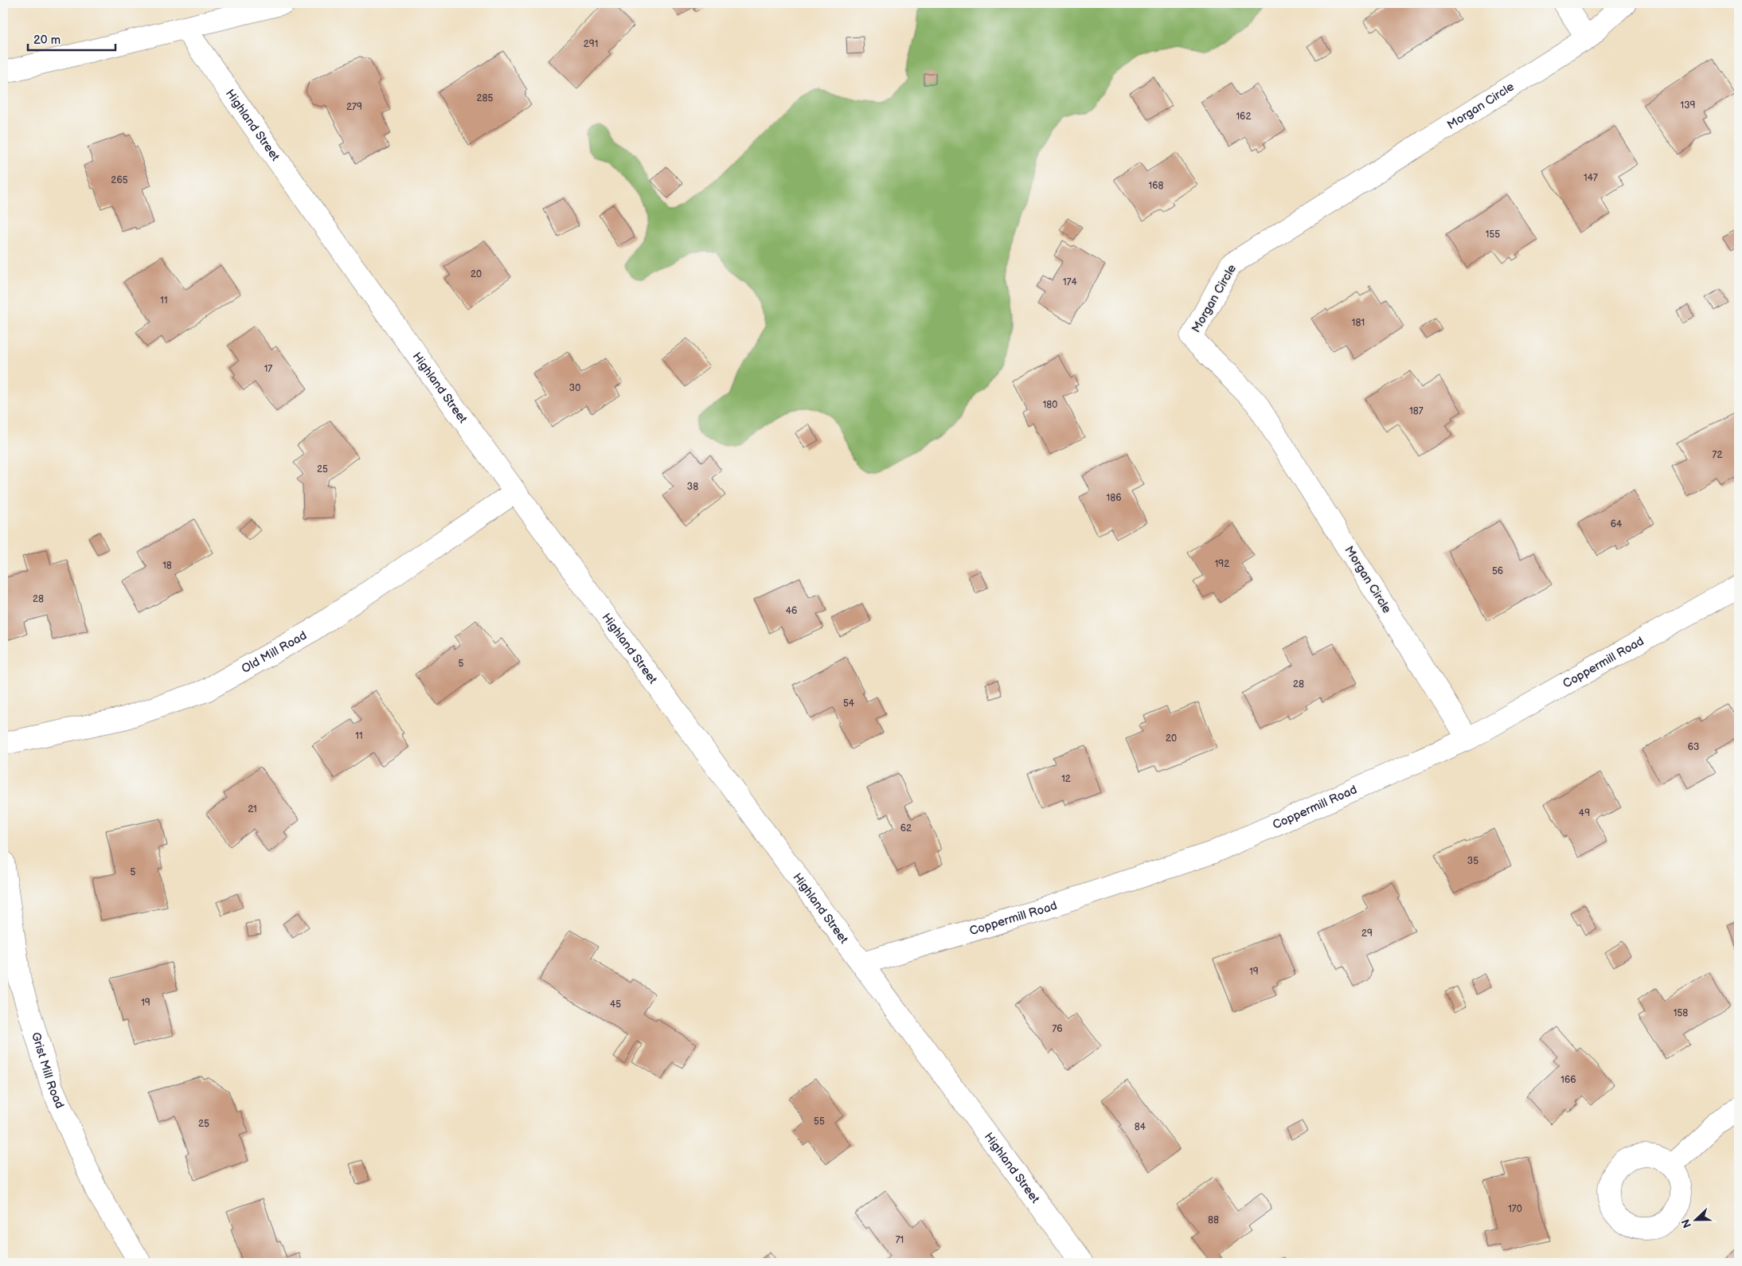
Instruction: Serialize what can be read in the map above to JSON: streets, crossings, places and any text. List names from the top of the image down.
{
  "streets": {
    "street": [
      "Morgan Circle",
      "Highland Street",
      "Old Mill Road",
      "Coppermill Road",
      "Grist Mill Road"
    ]
  },
  "crossings": [
    ["Morgan Circle", "Coppermill Road"],
    ["Highland Street", "Old Mill Road"],
    ["Highland Street", "Coppermill Road"]
  ],
  "house_numbers": [
    "291",
    "285",
    "139",
    "279",
    "162",
    "147",
    "265",
    "168",
    "155",
    "20",
    "174",
    "11",
    "181",
    "17",
    "30",
    "180",
    "187",
    "72",
    "25",
    "38",
    "186",
    "64",
    "192",
    "18",
    "56",
    "28",
    "46",
    "5",
    "28",
    "54",
    "11",
    "20",
    "63",
    "12",
    "21",
    "49",
    "62",
    "35",
    "5",
    "29",
    "19",
    "19",
    "45",
    "158",
    "76",
    "166",
    "55",
    "25",
    "84",
    "170",
    "88",
    "71"
  ],
  "scale_bar": "20 m",
  "north": "left"
}
